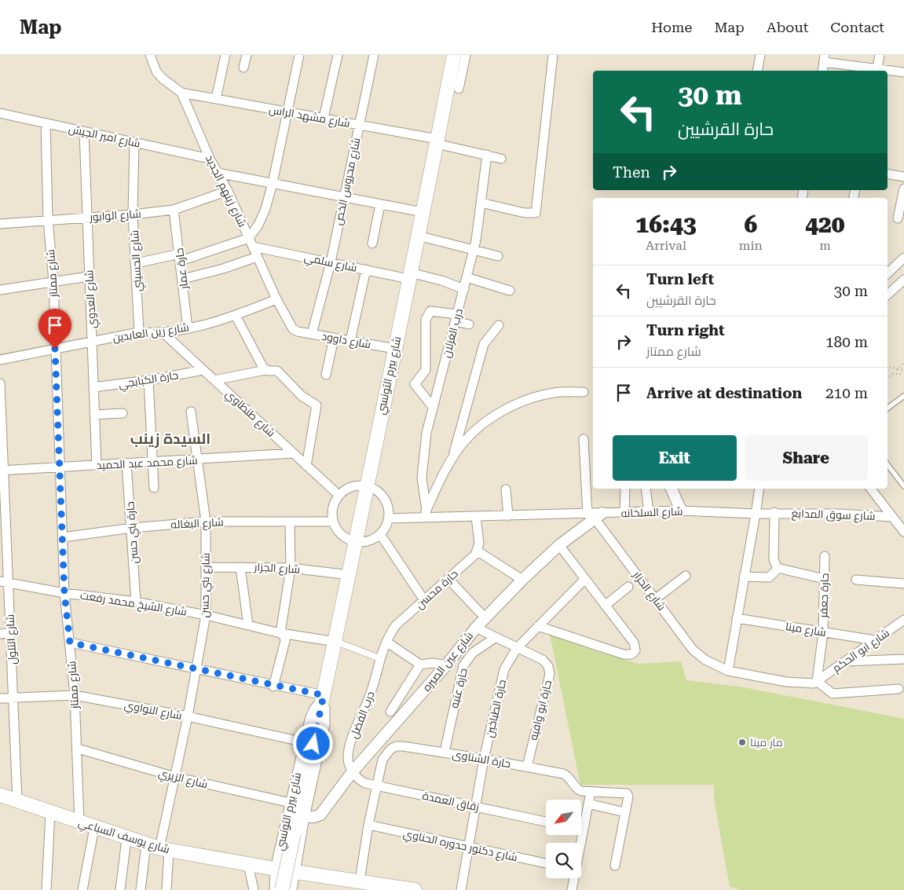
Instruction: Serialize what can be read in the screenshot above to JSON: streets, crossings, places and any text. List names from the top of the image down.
{
  "streets": {
    "main road": ["شارع بيرم التونسي", "شارع يوسف السباعي"],
    "street": [
      "شارع مشهد الراس",
      "شارع امير الجيش",
      "شارع محروس الخص",
      "شارع زينهم الجديد",
      "شارع الوابور",
      "شارع الحسيني",
      "شارع سلمي",
      "حارة عمار",
      "شارع ممتاز",
      "شارع العدوي",
      "شارع زين العابدين",
      "درب الغزلان",
      "شارع داوود",
      "حارة الكبابجي",
      "شارع طنطاوي",
      "شارع محمد عبد الحميد",
      "شارع السلخانه",
      "شارع سوق المدابغ",
      "شارع البغاله",
      "حارة بني حسن",
      "شارع الجزار",
      "شارع بني حسن",
      "حارة محسن",
      "حارة جعفر",
      "شارع الشيخ محمد رفعت",
      "شارع مينا",
      "شارع التلول",
      "شارع ابو الحكم",
      "شارع عين الصيره",
      "حارة عتبه",
      "حارة الطباخين",
      "شارع النواوي",
      "حارة ابو وافيه",
      "درب الفضل",
      "حارة الشناوى",
      "شارع الزيري",
      "زقاق العمدة",
      "شارع دكتور حدوره الحناوي"
    ]
  },
  "crossings": [
    ["شارع مشهد الراس", "شارع محروس الخص"],
    ["شارع مشهد الراس", "شارع زينهم الجديد"],
    ["شارع مشهد الراس", "درب الغزلان"],
    ["شارع مشهد الراس", "شارع بيرم التونسي"],
    ["شارع امير الجيش", "شارع زينهم الجديد"],
    ["شارع امير الجيش", "شارع الحسيني"],
    ["شارع امير الجيش", "شارع ممتاز"],
    ["شارع امير الجيش", "شارع العدوي"],
    ["شارع محروس الخص", "شارع سلمي"],
    ["شارع محروس الخص", "شارع داوود"],
    ["شارع زينهم الجديد", "شارع الوابور"],
    ["شارع زينهم الجديد", "شارع سلمي"],
    ["شارع زينهم الجديد", "شارع زين العابدين"],
    ["شارع زينهم الجديد", "شارع داوود"],
    ["شارع الوابور", "شارع الحسيني"],
    ["شارع الوابور", "حارة عمار"],
    ["شارع الوابور", "شارع ممتاز"],
    ["شارع الوابور", "شارع العدوي"],
    ["شارع الحسيني", "شارع زين العابدين"],
    ["شارع سلمي", "درب الغزلان"],
    ["شارع سلمي", "شارع بيرم التونسي"],
    ["حارة عمار", "شارع زين العابدين"],
    ["شارع ممتاز", "شارع زين العابدين"],
    ["شارع ممتاز", "شارع محمد عبد الحميد"],
    ["شارع ممتاز", "شارع البغاله"],
    ["شارع ممتاز", "شارع الشيخ محمد رفعت"],
    ["شارع ممتاز", "شارع النواوي"],
    ["شارع ممتاز", "شارع الزيري"],
    ["شارع ممتاز", "شارع يوسف السباعي"],
    ["شارع العدوي", "شارع زين العابدين"],
    ["شارع العدوي", "حارة الكبابجي"],
    ["شارع العدوي", "شارع محمد عبد الحميد"],
    ["شارع زين العابدين", "شارع طنطاوي"],
    ["درب الغزلان", "شارع السلخانه"],
    ["شارع داوود", "شارع بيرم التونسي"],
    ["شارع بيرم التونسي", "شارع الجزار"],
    ["شارع بيرم التونسي", "شارع الشيخ محمد رفعت"],
    ["شارع بيرم التونسي", "شارع عين الصيره"],
    ["شارع بيرم التونسي", "شارع النواوي"],
    ["شارع بيرم التونسي", "شارع الزيري"],
    ["شارع بيرم التونسي", "شارع يوسف السباعي"],
    ["حارة الكبابجي", "شارع طنطاوي"],
    ["شارع طنطاوي", "شارع محمد عبد الحميد"],
    ["شارع محمد عبد الحميد", "حارة بني حسن"],
    ["شارع محمد عبد الحميد", "شارع بني حسن"],
    ["شارع محمد عبد الحميد", "شارع التلول"],
    ["شارع السلخانه", "شارع سوق المدابغ"],
    ["شارع السلخانه", "شارع الجزار"],
    ["شارع السلخانه", "شارع عين الصيره"],
    ["شارع البغاله", "حارة بني حسن"],
    ["شارع البغاله", "شارع بني حسن"],
    ["حارة بني حسن", "شارع الشيخ محمد رفعت"],
    ["شارع الجزار", "شارع بني حسن"],
    ["شارع الجزار", "شارع عين الصيره"],
    ["شارع بني حسن", "شارع الشيخ محمد رفعت"],
    ["شارع بني حسن", "شارع النواوي"],
    ["شارع بني حسن", "شارع الزيري"],
    ["شارع بني حسن", "شارع يوسف السباعي"],
    ["حارة محسن", "درب الفضل"],
    ["حارة جعفر", "شارع مينا"],
    ["حارة جعفر", "شارع ابو الحكم"],
    ["شارع الشيخ محمد رفعت", "شارع التلول"],
    ["شارع مينا", "شارع ابو الحكم"],
    ["شارع التلول", "شارع النواوي"],
    ["شارع التلول", "شارع يوسف السباعي"],
    ["شارع عين الصيره", "حارة ابو وافيه"],
    ["شارع عين الصيره", "درب الفضل"],
    ["شارع عين الصيره", "زقاق العمدة"],
    ["حارة عتبه", "حارة ابو وافيه"],
    ["حارة عتبه", "حارة الشناوى"],
    ["حارة الطباخين", "حارة ابو وافيه"],
    ["حارة الطباخين", "حارة الشناوى"],
    ["حارة الطباخين", "زقاق العمدة"],
    ["حارة الطباخين", "شارع دكتور حدوره الحناوي"],
    ["حارة ابو وافيه", "حارة الشناوى"],
    ["درب الفضل", "زقاق العمدة"],
    ["حارة الشناوى", "زقاق العمدة"],
    ["حارة الشناوى", "شارع يوسف السباعي"],
    ["حارة الشناوى", "شارع دكتور حدوره الحناوي"]
  ],
  "districts": ["السيدة زينب"],
  "places": ["مار مينا"],
  "north": "bottom left",
  "page": {
    "header": "Map",
    "nav": [
      "Home",
      "Map",
      "About",
      "Contact"
    ],
    "turn": ["30 m", "حارة القرشيين"],
    "then": "Then",
    "eta": [
      "16:43",
      "Arrival",
      "6",
      "min",
      "420",
      "m"
    ],
    "list": [
      {
        "name": "Turn left",
        "note": "حارة القرشيين",
        "value": "30 m"
      },
      {
        "name": "Turn right",
        "note": "شارع ممتاز",
        "value": "180 m"
      },
      {
        "name": "Arrive at destination",
        "value": "210 m"
      }
    ],
    "buttons": ["Exit", "Share"]
  }
}
